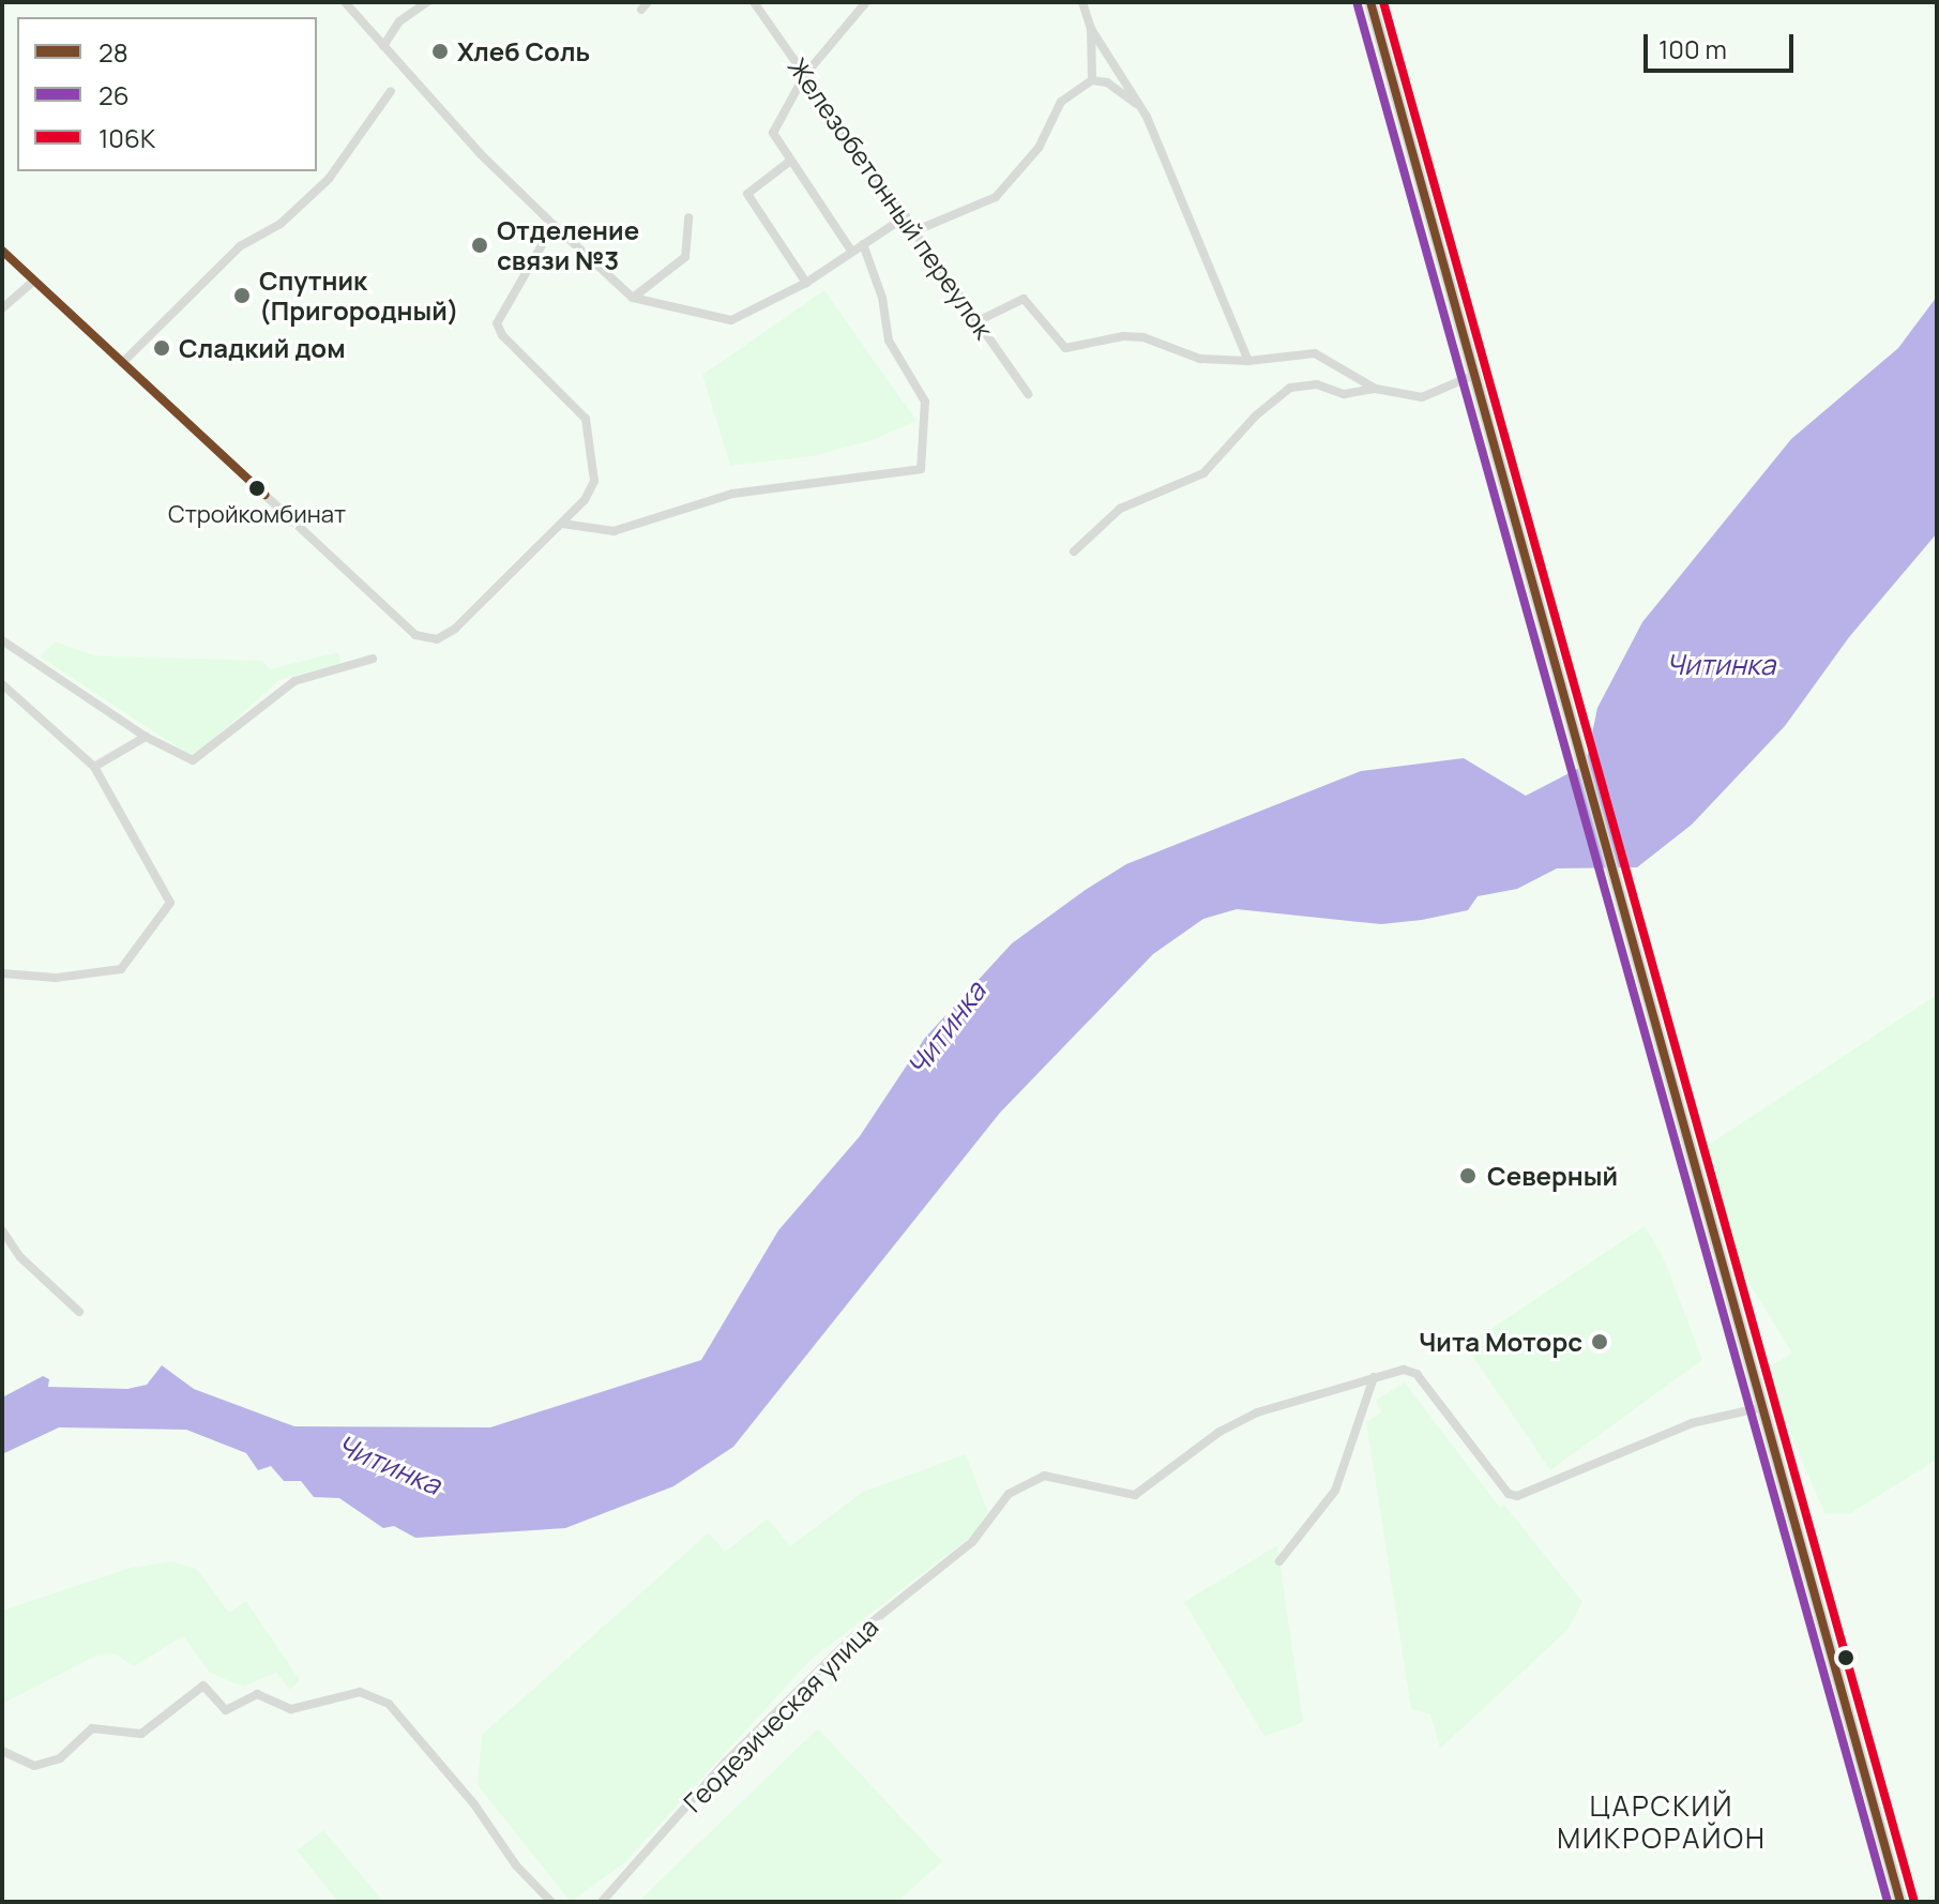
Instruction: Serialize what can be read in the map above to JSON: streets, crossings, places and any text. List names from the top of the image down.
{
  "streets": {
    "street": ["Железобетонный переулок", "Геодезическая улица"]
  },
  "districts": ["ЦАРСКИЙ МИКРОРАЙОН"],
  "water": ["Читинка"],
  "places": [
    "Хлеб Соль",
    "Отделение связи №3",
    "Спутник (Пригородный)",
    "Сладкий дом",
    "Стройкомбинат",
    "Северный",
    "Чита Моторс"
  ],
  "lines": ["transit line 28", "transit line 106К", "transit line 26"],
  "legend": ["28", "26", "106К"],
  "scale_bar": "100 m"
}
